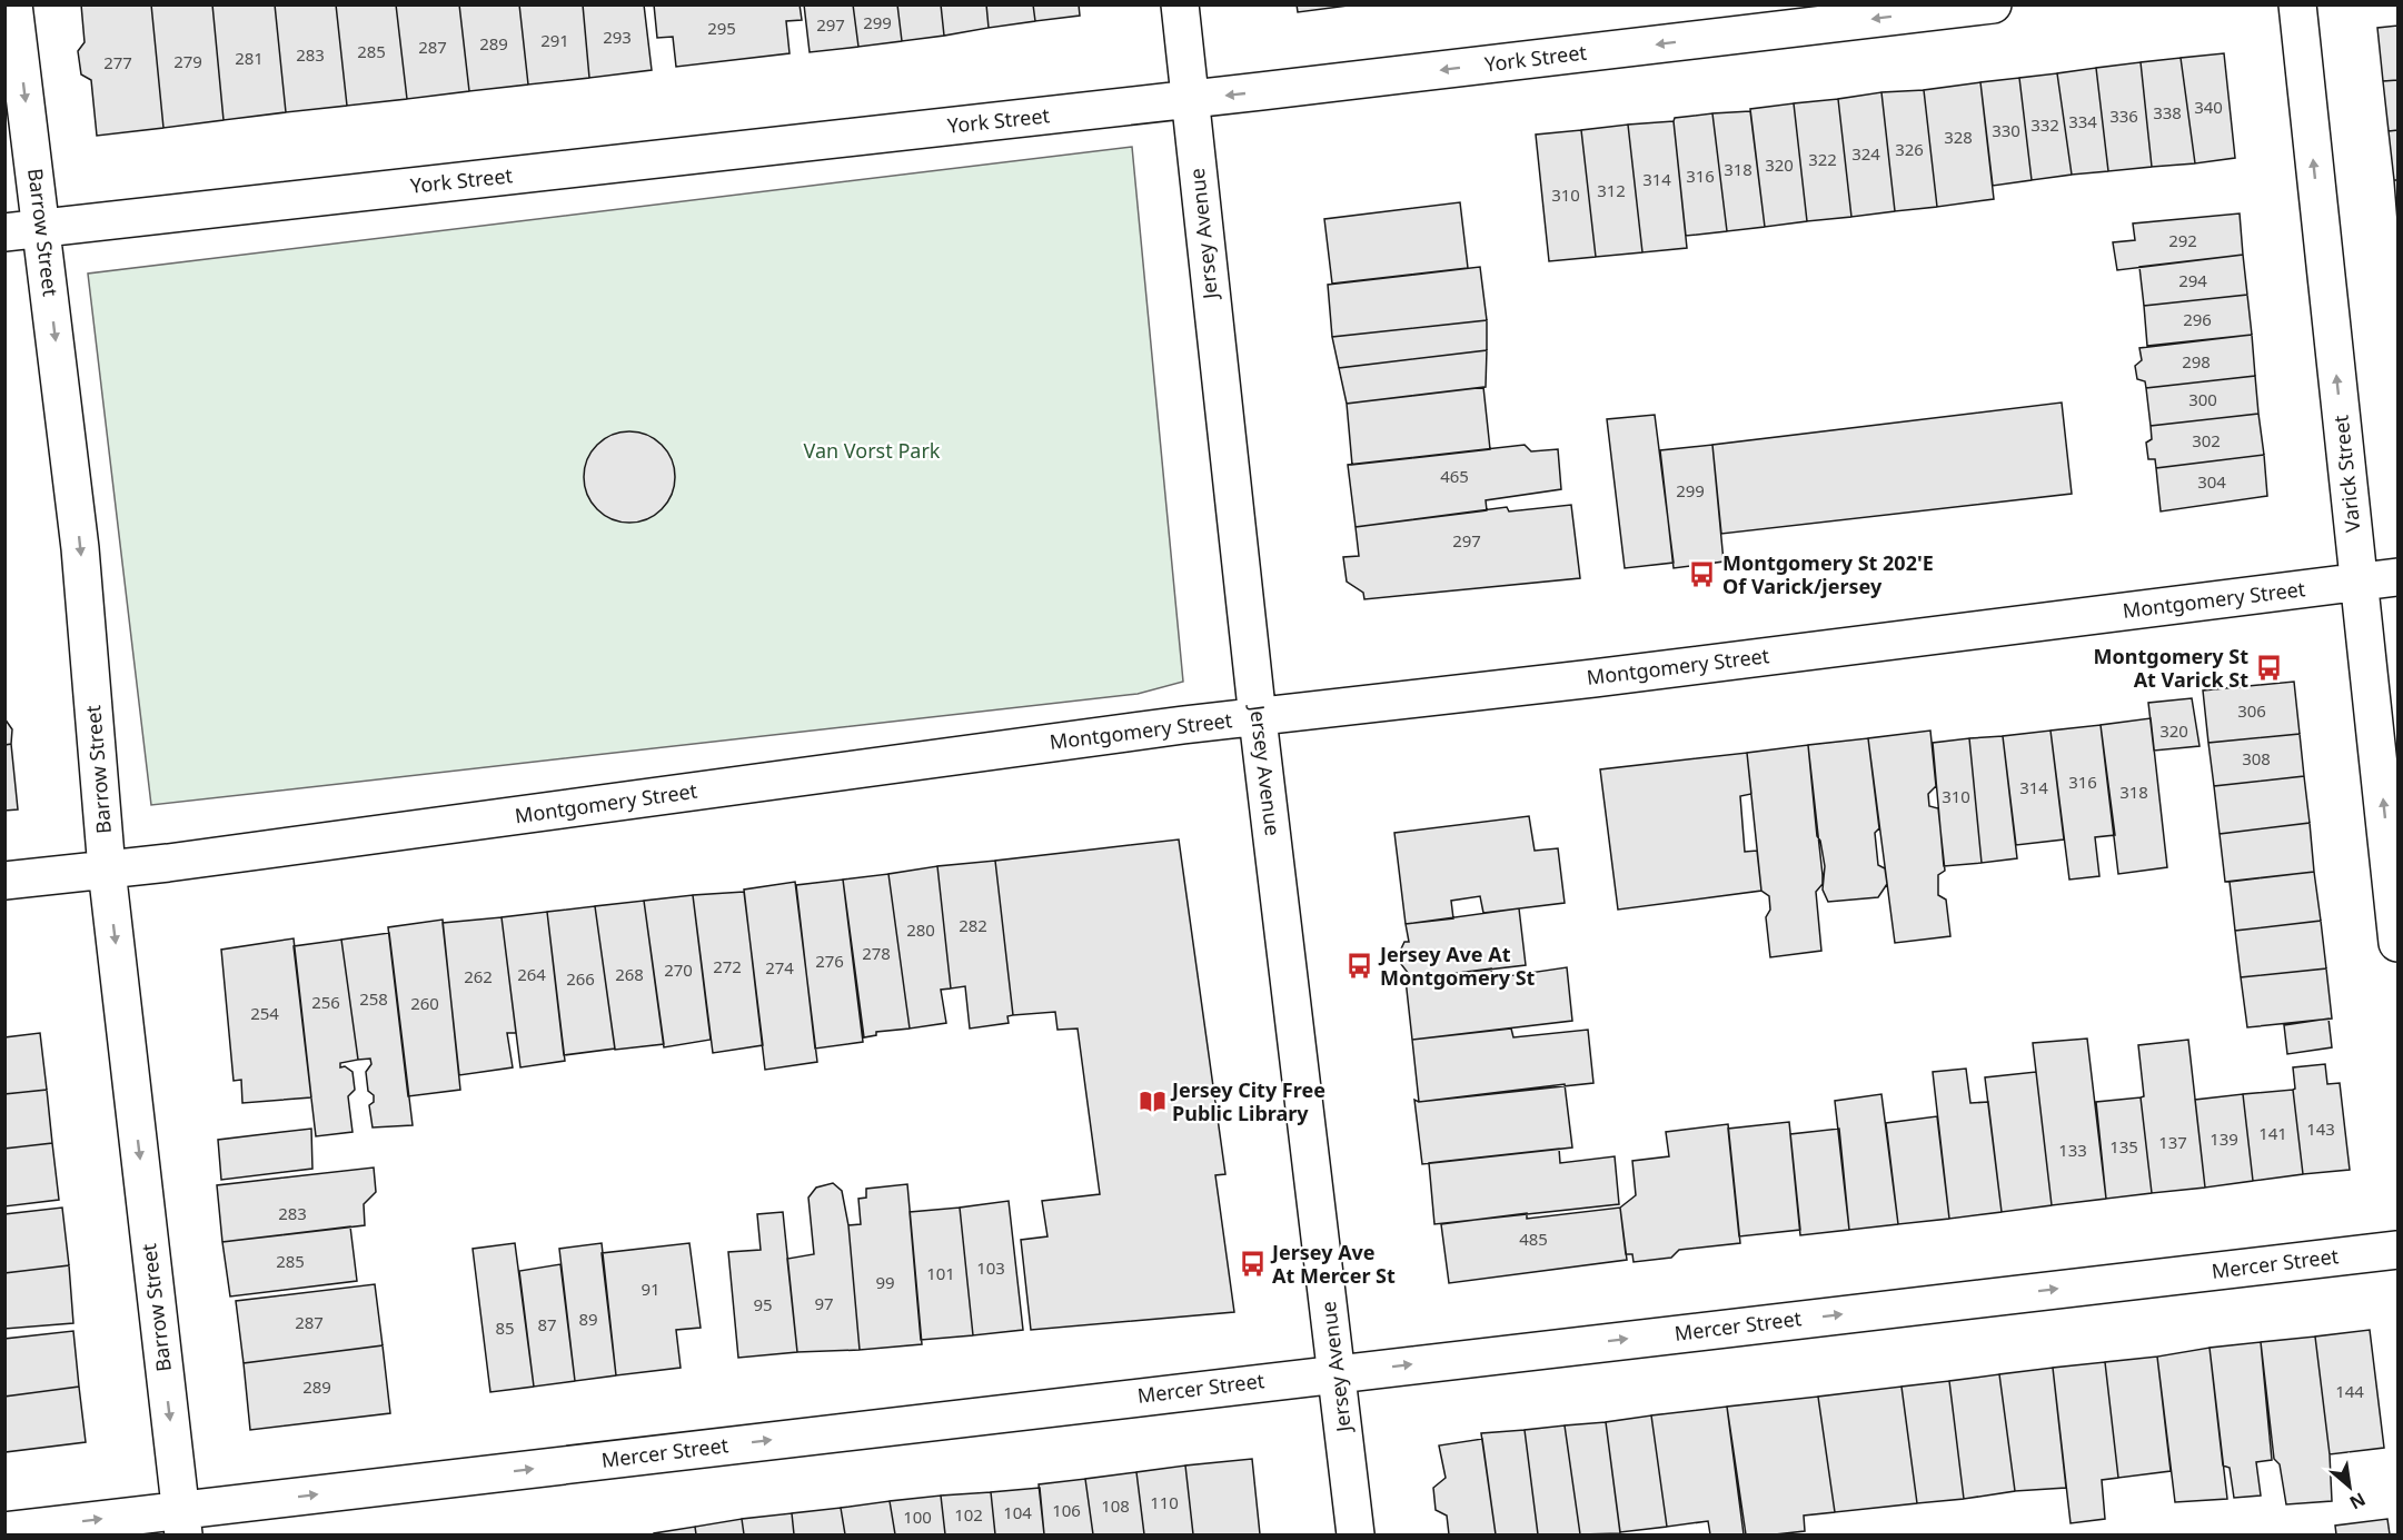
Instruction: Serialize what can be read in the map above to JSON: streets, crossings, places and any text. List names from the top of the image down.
{
  "streets": {
    "street": [
      "York Street",
      "Barrow Street",
      "Jersey Avenue",
      "Varick Street",
      "Montgomery Street",
      "Mercer Street"
    ]
  },
  "crossings": [
    ["York Street", "Barrow Street"],
    ["York Street", "Jersey Avenue"],
    ["Barrow Street", "Montgomery Street"],
    ["Barrow Street", "Mercer Street"],
    ["Jersey Avenue", "Montgomery Street"],
    ["Jersey Avenue", "Mercer Street"],
    ["Varick Street", "Montgomery Street"]
  ],
  "one_way": [
    "York Street",
    "Barrow Street",
    "Varick Street",
    "Mercer Street"
  ],
  "parks": ["Van Vorst Park"],
  "places": {
    "bus stop": [
      "Montgomery St 202'E Of Varick/jersey",
      "Montgomery St At Varick St",
      "Jersey Ave At Montgomery St",
      "Jersey Ave At Mercer St"
    ],
    "library": ["Jersey City Free Public Library"]
  },
  "house_numbers": [
    "299",
    "297",
    "295",
    "293",
    "291",
    "289",
    "287",
    "285",
    "283",
    "281",
    "279",
    "277",
    "340",
    "338",
    "336",
    "334",
    "332",
    "330",
    "328",
    "326",
    "324",
    "322",
    "320",
    "318",
    "316",
    "314",
    "312",
    "310",
    "292",
    "294",
    "296",
    "298",
    "300",
    "302",
    "465",
    "304",
    "299",
    "297",
    "306",
    "320",
    "308",
    "316",
    "314",
    "318",
    "310",
    "282",
    "280",
    "278",
    "276",
    "272",
    "274",
    "270",
    "264",
    "268",
    "262",
    "266",
    "258",
    "256",
    "260",
    "254",
    "143",
    "141",
    "139",
    "137",
    "135",
    "133",
    "283",
    "485",
    "285",
    "103",
    "101",
    "99",
    "91",
    "97",
    "95",
    "89",
    "287",
    "87",
    "85",
    "289",
    "144",
    "110",
    "108",
    "106",
    "104",
    "102",
    "100"
  ],
  "north": "bottom right"
}
